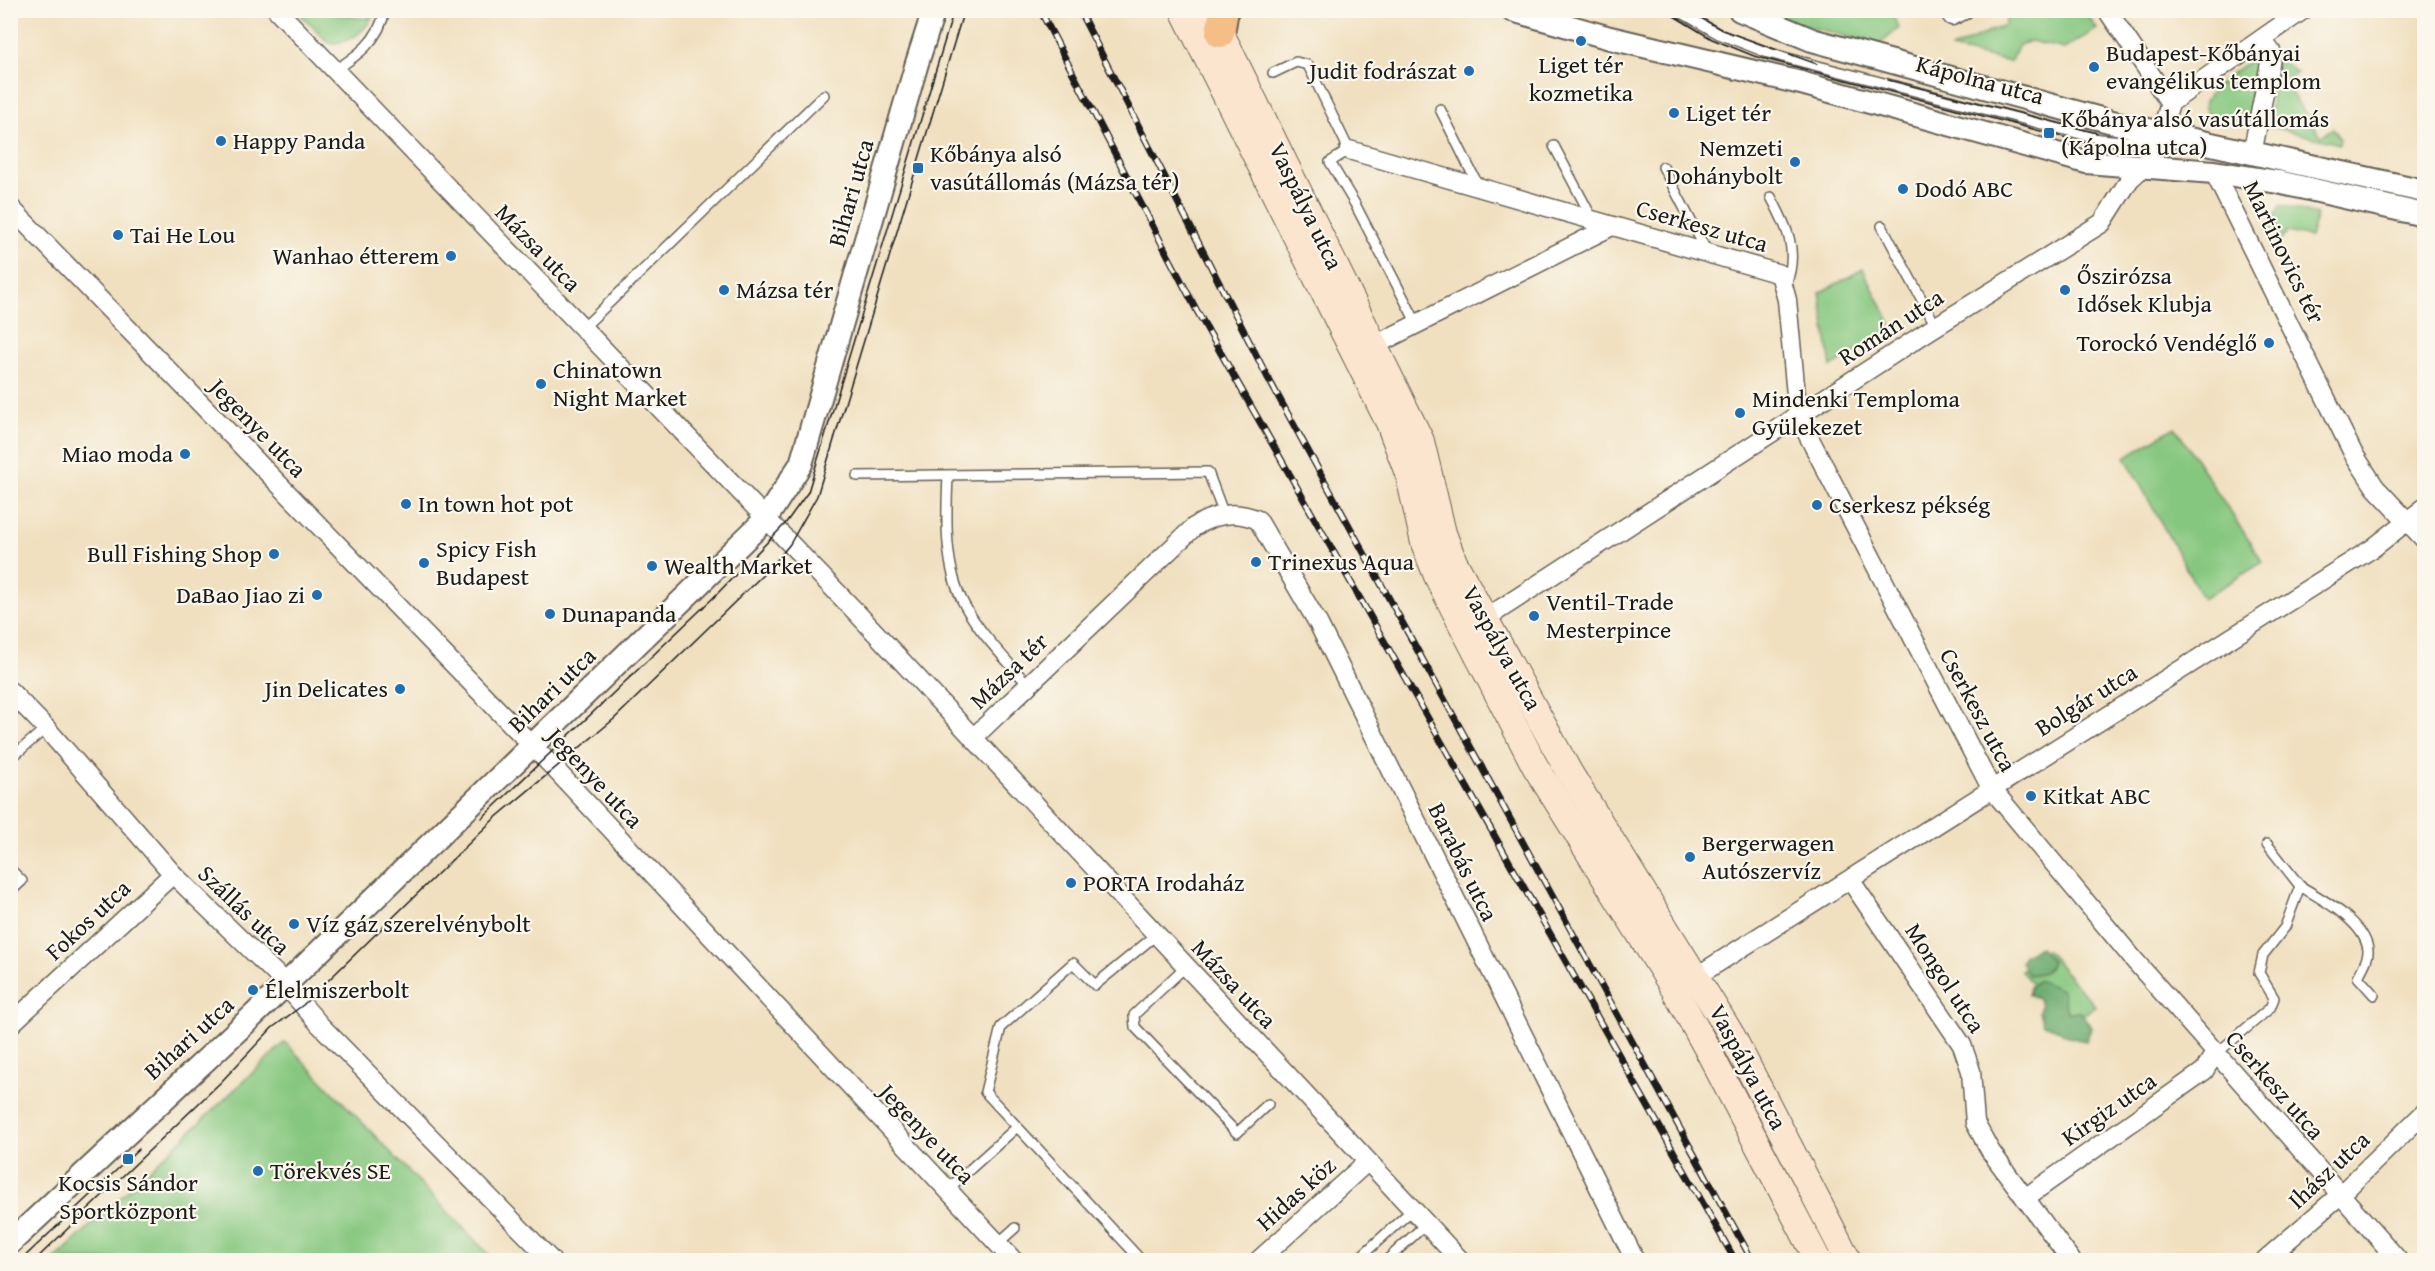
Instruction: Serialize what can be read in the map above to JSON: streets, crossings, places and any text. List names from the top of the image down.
{
  "streets": {
    "main road": ["Vaspálya utca"],
    "street": [
      "Kápolna utca",
      "Bihari utca",
      "Cserkesz utca",
      "Mázsa utca",
      "Martinovics tér",
      "Román utca",
      "Jegenye utca",
      "Mázsa tér",
      "Bolgár utca",
      "Barabás utca",
      "Szállás utca",
      "Fokos utca",
      "Mongol utca",
      "Kirgiz utca",
      "Ihász utca",
      "Hidas köz"
    ]
  },
  "crossings": [
    ["Kápolna utca", "Martinovics tér"],
    ["Kápolna utca", "Román utca"],
    ["Bihari utca", "Mázsa utca"],
    ["Bihari utca", "Jegenye utca"],
    ["Bihari utca", "Mázsa tér"],
    ["Bihari utca", "Szállás utca"],
    ["Vaspálya utca", "Cserkesz utca"],
    ["Vaspálya utca", "Román utca"],
    ["Vaspálya utca", "Bolgár utca"],
    ["Cserkesz utca", "Román utca"],
    ["Cserkesz utca", "Bolgár utca"],
    ["Cserkesz utca", "Kirgiz utca"],
    ["Cserkesz utca", "Ihász utca"],
    ["Mázsa utca", "Mázsa tér"],
    ["Mázsa utca", "Hidas köz"],
    ["Martinovics tér", "Bolgár utca"],
    ["Mázsa tér", "Barabás utca"],
    ["Bolgár utca", "Mongol utca"],
    ["Szállás utca", "Fokos utca"],
    ["Mongol utca", "Kirgiz utca"]
  ],
  "places": {
    "other": [
      "Liget tér kozmetika",
      "Budapest-Kőbányai evangélikus templom",
      "Judit fodrászat",
      "Liget tér",
      "Happy Panda",
      "Nemzeti Dohánybolt",
      "Dodó ABC",
      "Tai He Lou",
      "Wanhao étterem",
      "Mázsa tér",
      "Őszirózsa Idősek Klubja",
      "Torockó Vendéglő",
      "Chinatown Night Market",
      "Mindenki Temploma Gyülekezet",
      "Miao moda",
      "In town hot pot",
      "Cserkesz pékség",
      "Bull Fishing Shop",
      "Trinexus Aqua",
      "Spicy Fish Budapest",
      "Wealth Market",
      "DaBao Jiao zi",
      "Dunapanda",
      "Ventil-Trade Mesterpince",
      "Jin Delicates",
      "Kitkat ABC",
      "Bergerwagen Autószervíz",
      "PORTA Irodaház",
      "Víz gáz szerelvénybolt",
      "Élelmiszerbolt",
      "Törekvés SE"
    ],
    "transit": ["Kőbánya alsó vasútállomás (Kápolna utca)", "Kőbánya alsó vasútállomás (Mázsa tér)", "Kocsis Sándor Sportközpont"]
  }
}
